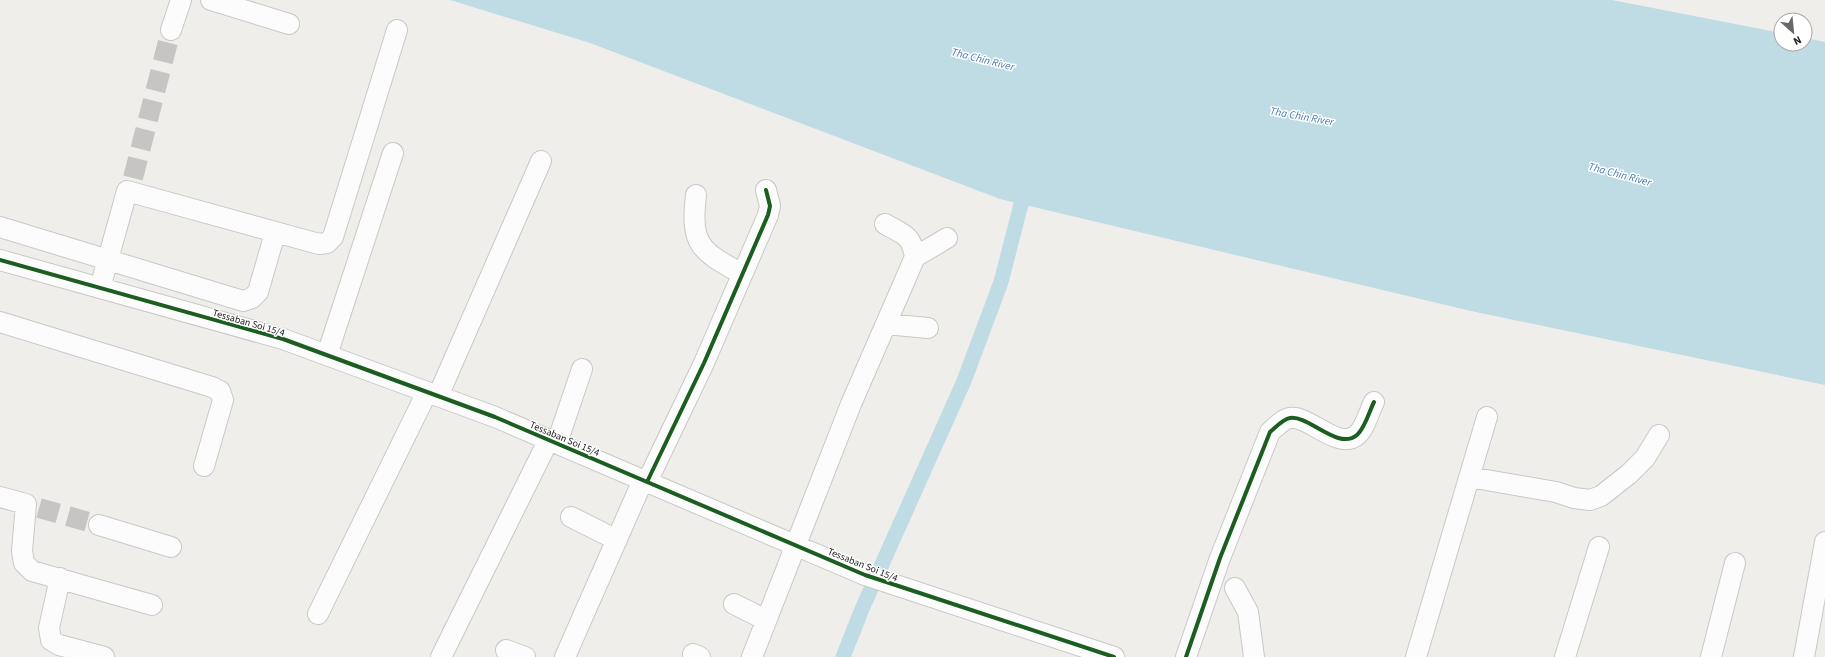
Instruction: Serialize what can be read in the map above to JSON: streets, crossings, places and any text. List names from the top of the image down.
{
  "streets": {
    "street": ["Tessaban Soi 15/4"]
  },
  "water": ["Tha Chin River"],
  "north": "bottom right"
}
